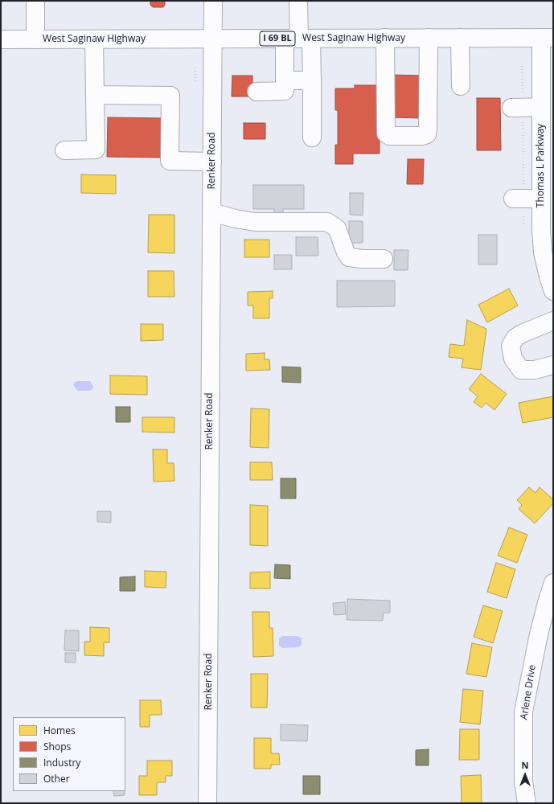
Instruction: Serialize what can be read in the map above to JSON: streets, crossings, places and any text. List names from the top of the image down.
{
  "streets": {
    "street": [
      "I 69 BL",
      "West Saginaw Highway",
      "Renker Road",
      "Thomas L Parkway",
      "Arlene Drive"
    ]
  },
  "crossings": [
    ["West Saginaw Highway", "Renker Road"],
    ["West Saginaw Highway", "Thomas L Parkway"]
  ],
  "legend": [
    "Homes",
    "Shops",
    "Industry",
    "Other"
  ],
  "north": "top"
}
